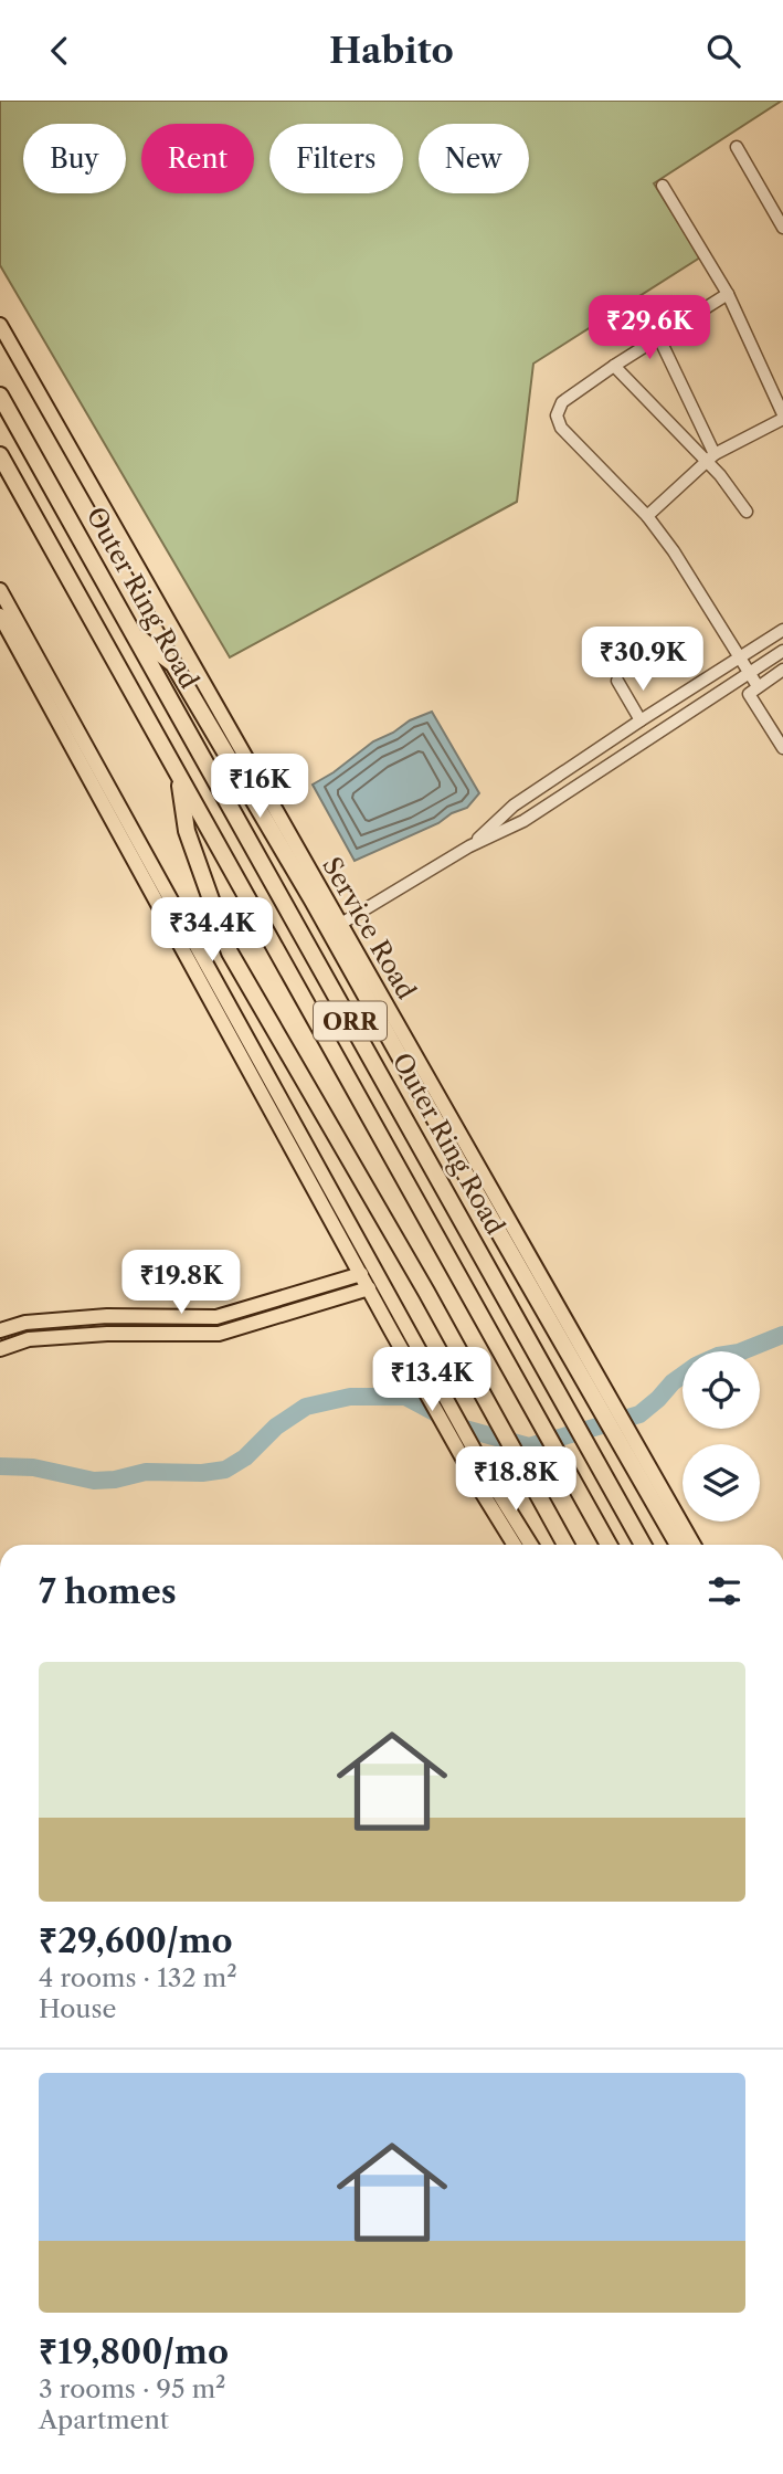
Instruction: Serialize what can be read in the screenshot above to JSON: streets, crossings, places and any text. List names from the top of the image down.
{
  "streets": {
    "highway": ["Outer Ring Road", "ORR"],
    "main road": ["Service Road"]
  },
  "page": {
    "header": "Habito",
    "chip": [
      "Buy",
      "Rent",
      "Filters",
      "New"
    ],
    "price": [
      "₹29.6K",
      "₹30.9K",
      "₹16K",
      "₹34.4K",
      "₹19.8K",
      "₹13.4K",
      "₹18.8K"
    ],
    "heading": "7 homes",
    "list": [
      {
        "name": "₹29,600/mo",
        "note": "4 rooms · 132 m² · House"
      },
      {
        "name": "₹19,800/mo",
        "note": "3 rooms · 95 m² · Apartment"
      }
    ]
  }
}
